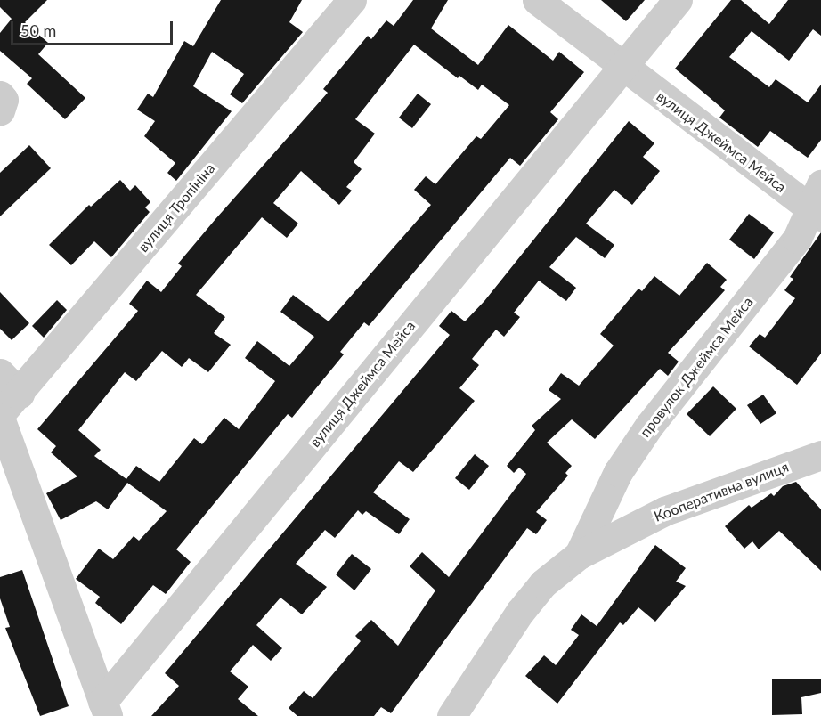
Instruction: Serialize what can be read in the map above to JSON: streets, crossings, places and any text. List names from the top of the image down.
{
  "streets": {
    "street": [
      "вулиця Джеймса Мейса",
      "вулиця Тропініна",
      "провулок Джеймса Мейса",
      "Кооперативна вулиця"
    ]
  },
  "crossings": [
    ["вулиця Джеймса Мейса", "вулиця Тропініна"],
    ["вулиця Джеймса Мейса", "провулок Джеймса Мейса"],
    ["провулок Джеймса Мейса", "Кооперативна вулиця"]
  ],
  "scale_bar": "50 m"
}
